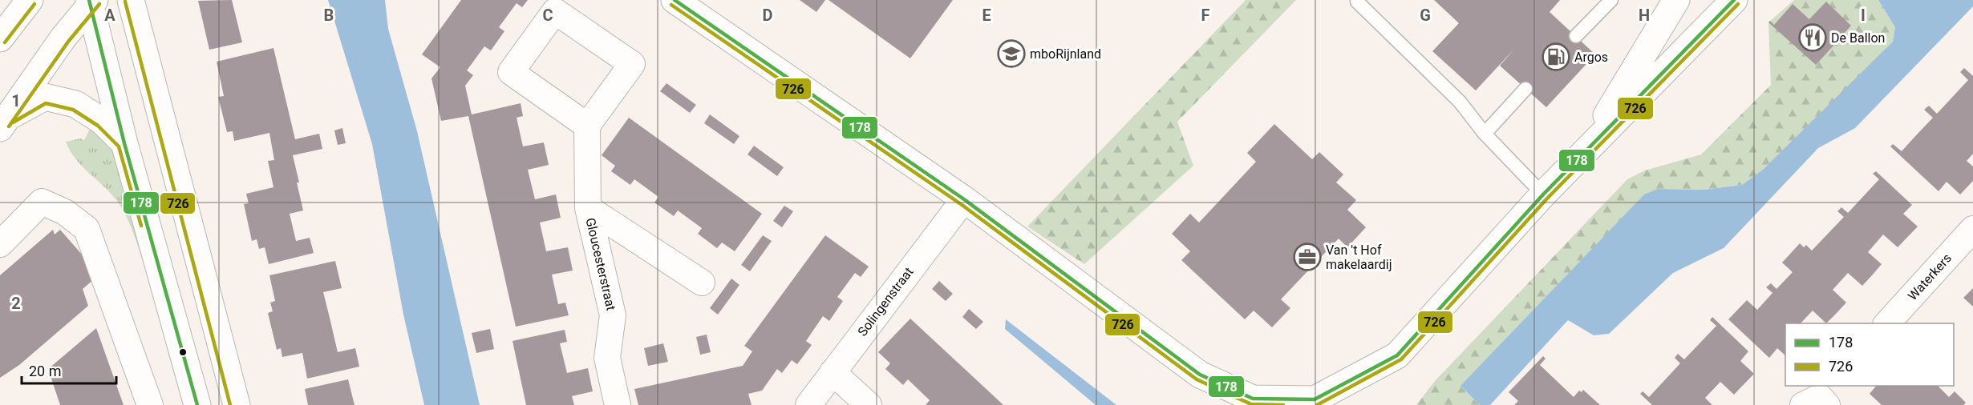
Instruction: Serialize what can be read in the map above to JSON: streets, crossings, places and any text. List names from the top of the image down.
{
  "streets": {
    "street": ["Gloucesterstraat", "Waterkers", "Solingenstraat"]
  },
  "places": {
    "restaurant": ["De Ballon"],
    "school or university": ["mboRijnland"],
    "fuel station": ["Argos"],
    "office": ["Van 't Hof makelaardij"]
  },
  "lines": ["transit line 178", "transit line 726"],
  "legend": ["178", "726"],
  "scale_bar": "20 m",
  "grid": {
    "columns": [
      "A",
      "B",
      "C",
      "D",
      "E",
      "F",
      "G",
      "H",
      "I"
    ],
    "rows": ["1", "2"]
  }
}
